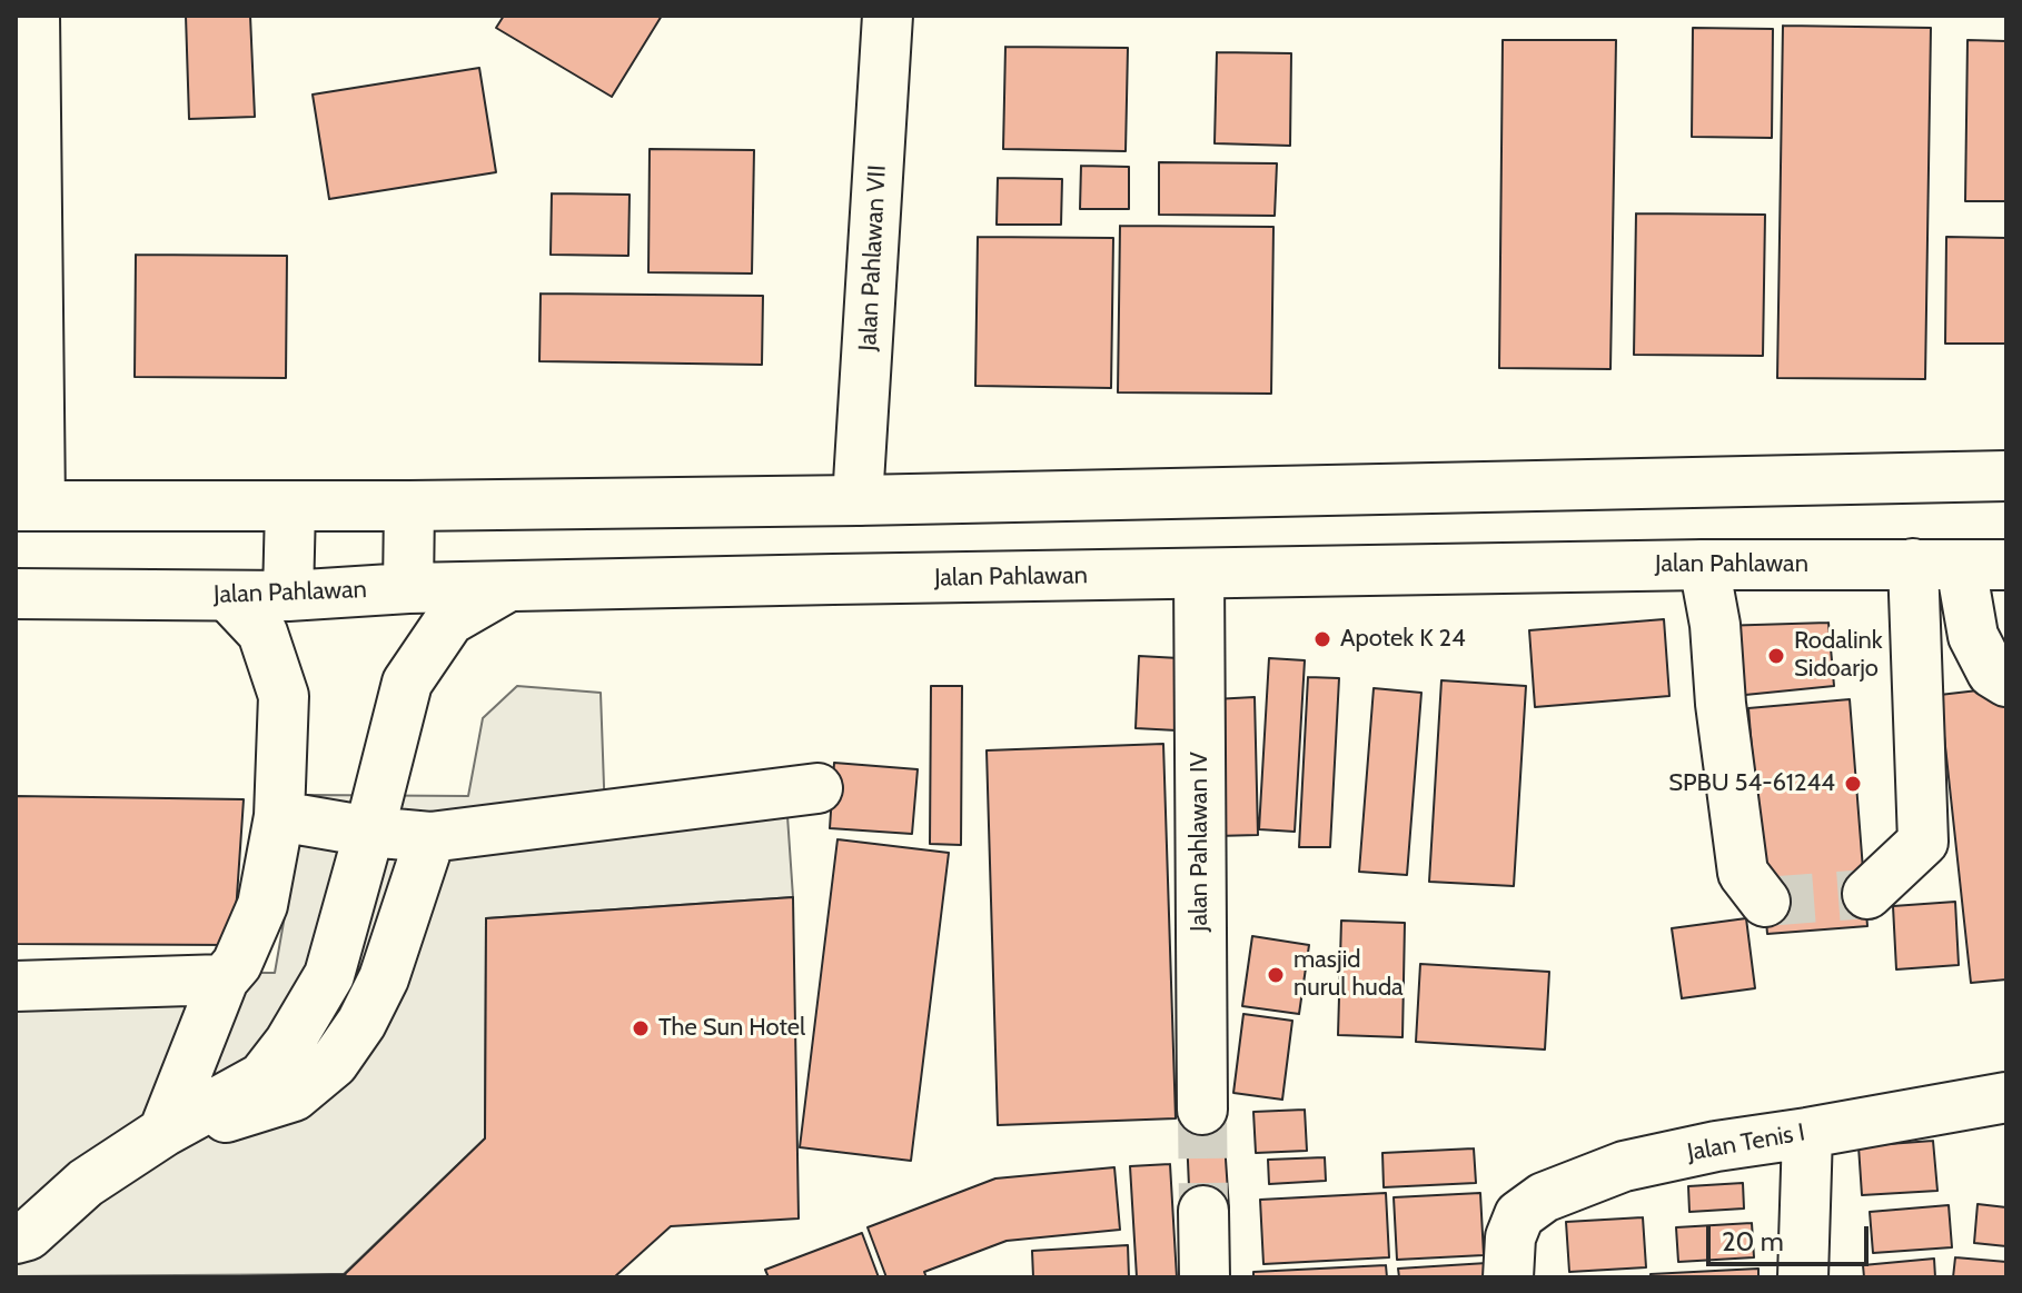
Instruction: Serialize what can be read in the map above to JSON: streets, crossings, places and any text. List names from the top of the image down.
{
  "streets": {
    "main road": [
      "Jalan Pahlawan VII",
      "Jalan Pahlawan",
      "Jalan Pahlawan IV",
      "Jalan Tenis I"
    ]
  },
  "crossings": [
    ["Jalan Pahlawan", "Jalan Pahlawan IV"]
  ],
  "places": [
    "Apotek K 24",
    "Rodalink Sidoarjo",
    "SPBU 54-61244",
    "masjid nurul huda",
    "The Sun Hotel"
  ],
  "scale_bar": "20 m"
}
